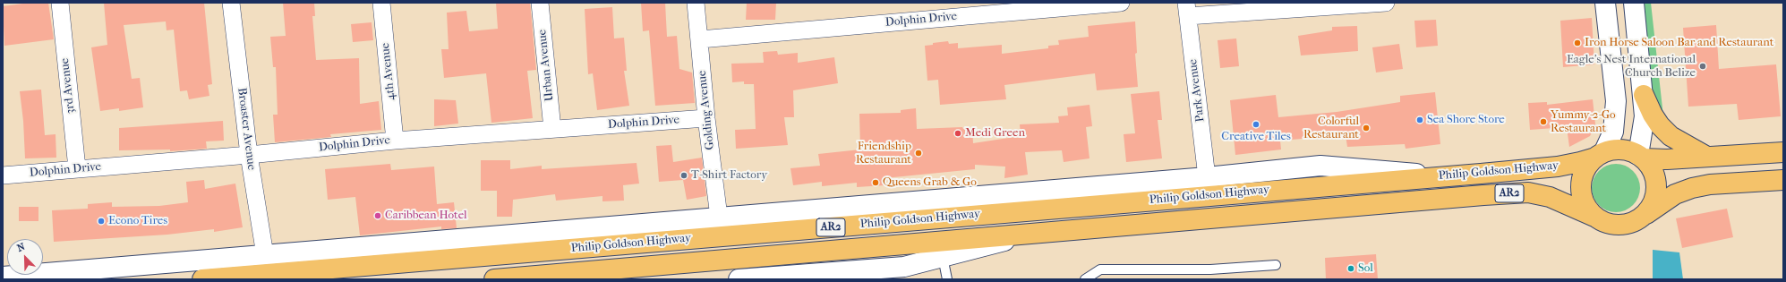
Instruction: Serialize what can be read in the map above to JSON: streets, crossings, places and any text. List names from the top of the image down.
{
  "streets": {
    "main road": ["Philip Goldson Highway", "AR2"],
    "street": [
      "Dolphin Drive",
      "Urban Avenue",
      "4th Avenue",
      "3rd Avenue",
      "Park Avenue",
      "Golding Avenue",
      "Broaster Avenue"
    ]
  },
  "crossings": [
    ["Dolphin Drive", "Urban Avenue"],
    ["Dolphin Drive", "4th Avenue"],
    ["Dolphin Drive", "3rd Avenue"],
    ["Dolphin Drive", "Golding Avenue"],
    ["Dolphin Drive", "Broaster Avenue"]
  ],
  "places": [
    "Iron Horse Saloon Bar and Restaurant",
    "Eagle's Nest International Church Belize",
    "Sea Shore Store",
    "Yummy-2-Go Restaurant",
    "Creative Tiles",
    "Colorful Restaurant",
    "Medi Green",
    "Friendship Restaurant",
    "T-Shirt Factory",
    "Queens Grab & Go",
    "Caribbean Hotel",
    "Econo Tires",
    "Sol"
  ],
  "north": "top left"
}
